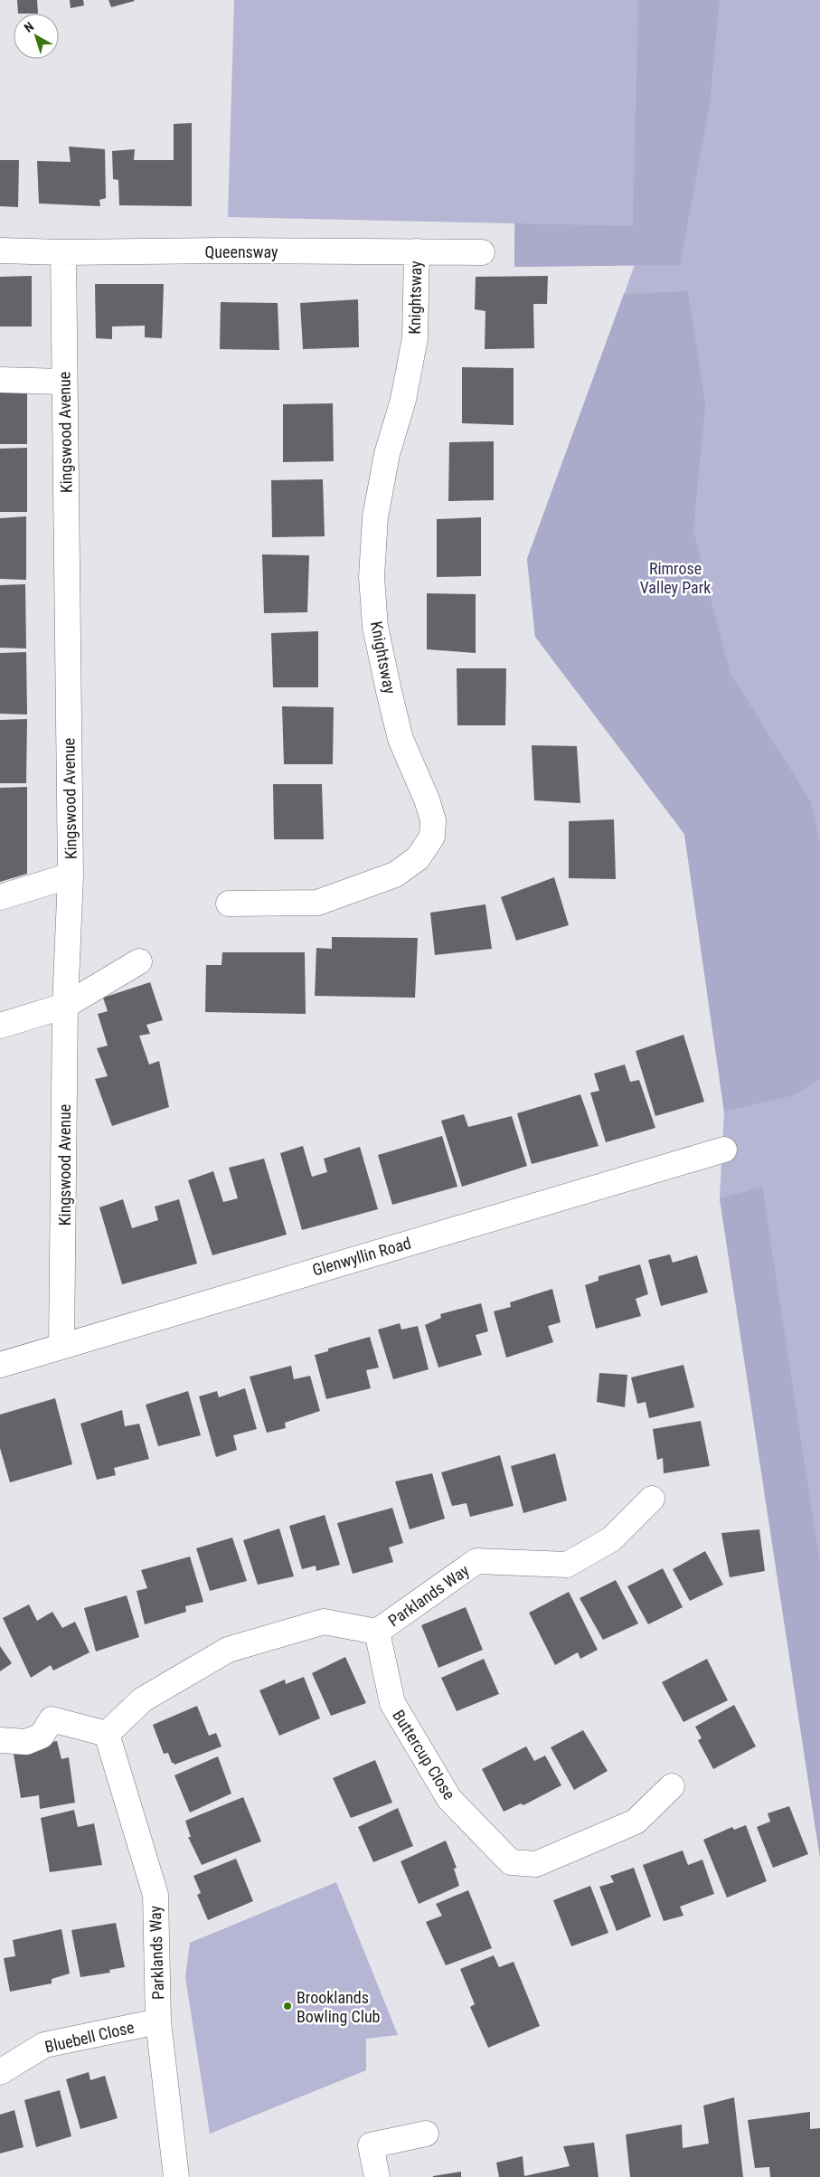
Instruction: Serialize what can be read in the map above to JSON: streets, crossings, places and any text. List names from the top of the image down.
{
  "streets": {
    "street": [
      "Queensway",
      "Knightsway",
      "Kingswood Avenue",
      "Glenwyllin Road",
      "Parklands Way",
      "Buttercup Close",
      "Bluebell Close"
    ]
  },
  "crossings": [
    ["Queensway", "Knightsway"],
    ["Queensway", "Kingswood Avenue"],
    ["Kingswood Avenue", "Glenwyllin Road"],
    ["Parklands Way", "Buttercup Close"],
    ["Parklands Way", "Bluebell Close"]
  ],
  "parks": ["Rimrose Valley Park"],
  "places": ["Brooklands Bowling Club"],
  "north": "top left"
}
